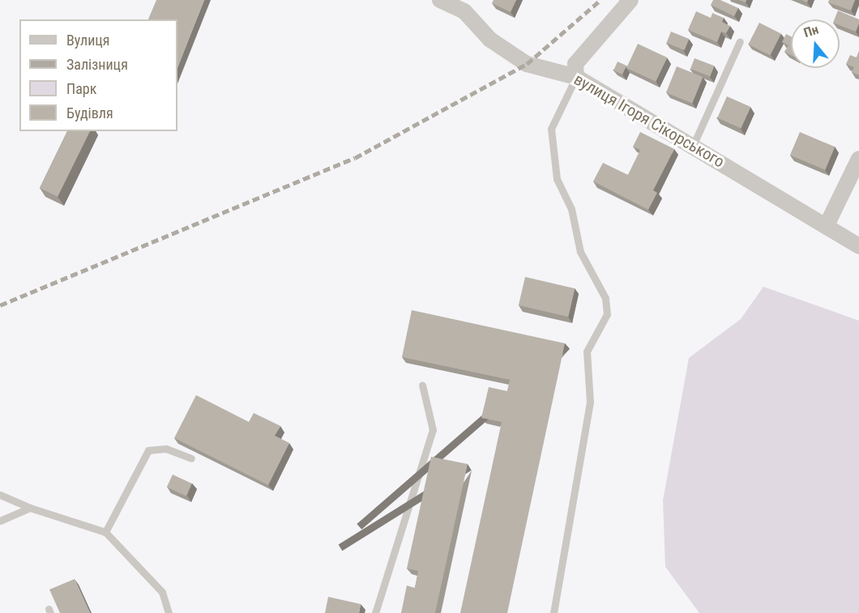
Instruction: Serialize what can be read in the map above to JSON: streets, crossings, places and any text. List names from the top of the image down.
{
  "streets": {
    "street": ["вулиця Ігоря Сікорського"]
  },
  "legend": [
    "Вулиця",
    "Залізниця",
    "Парк",
    "Будівля"
  ],
  "north": "top"
}
